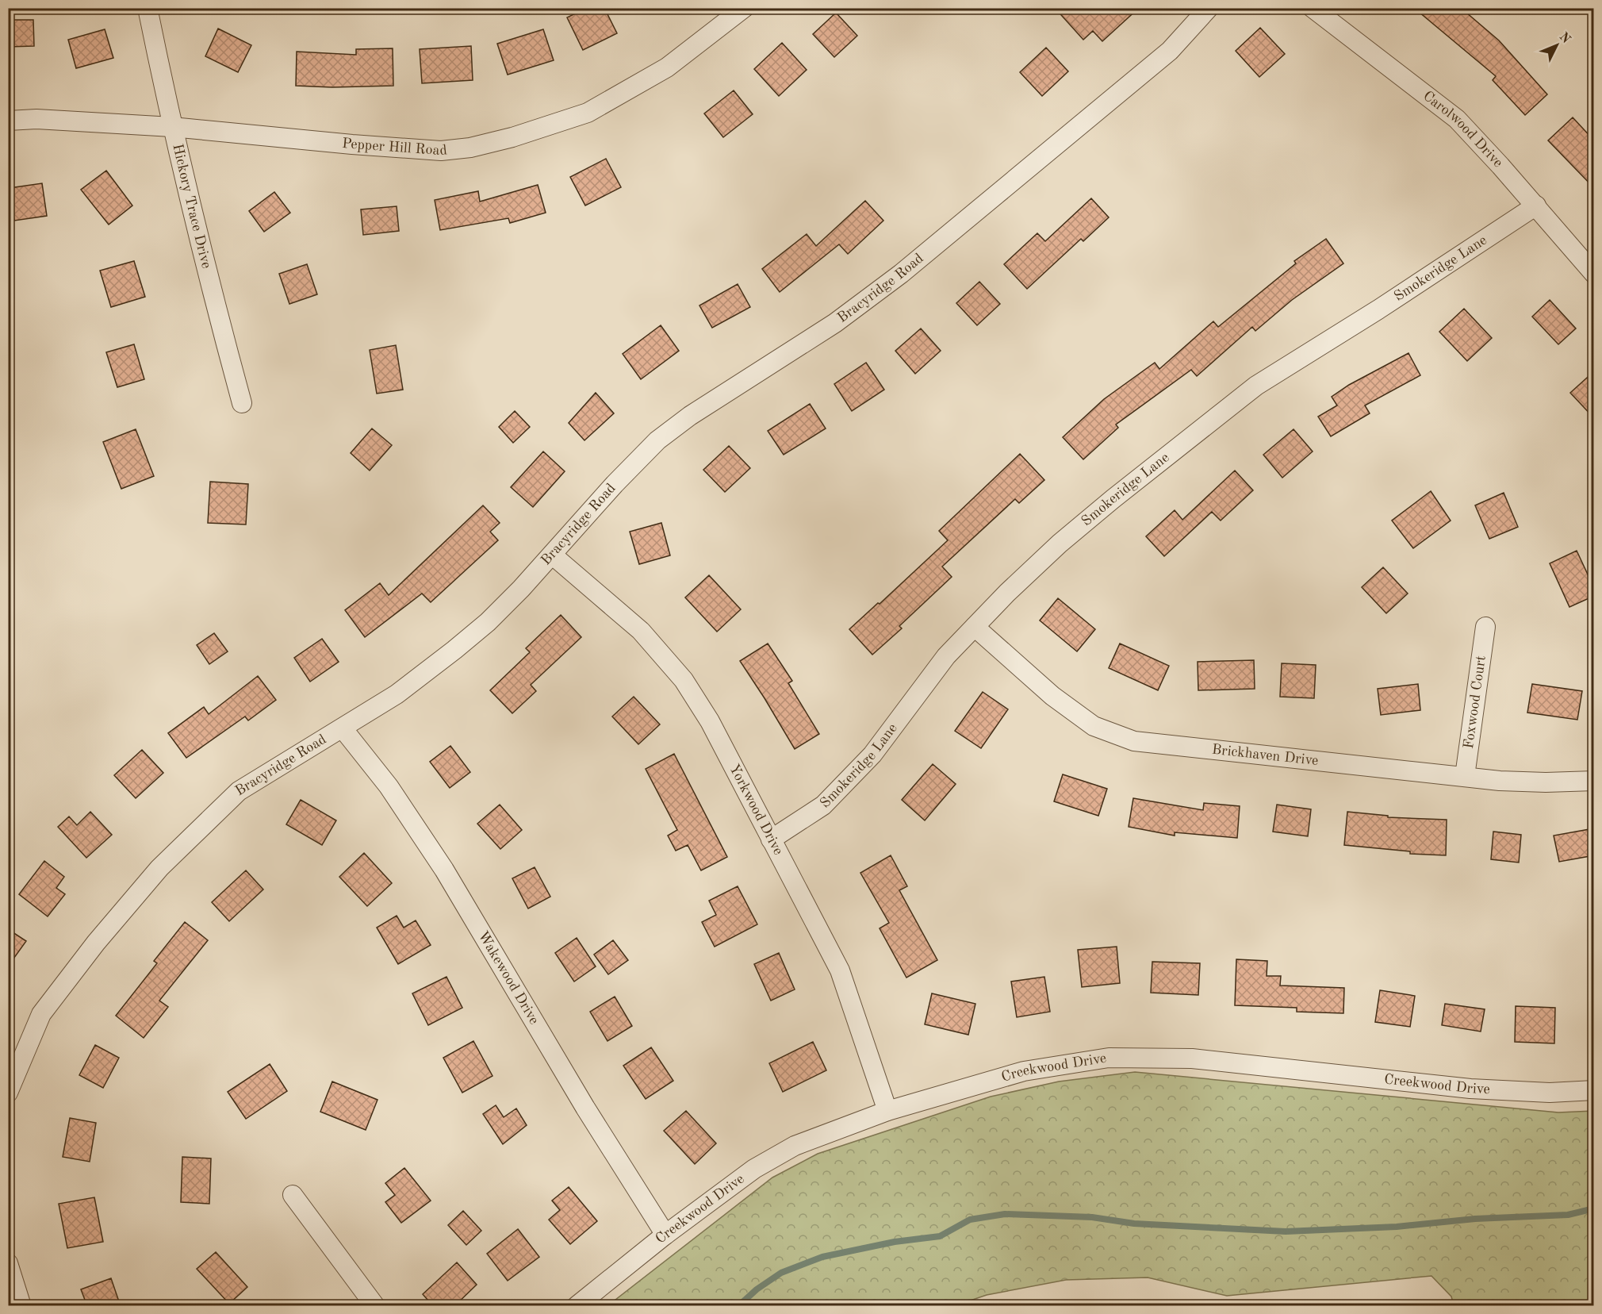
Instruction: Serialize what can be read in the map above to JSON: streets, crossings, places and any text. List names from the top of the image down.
{
  "streets": {
    "street": [
      "Carolwood Drive",
      "Pepper Hill Road",
      "Hickory Trace Drive",
      "Smokeridge Lane",
      "Bracyridge Road",
      "Foxwood Court",
      "Brickhaven Drive",
      "Yorkwood Drive",
      "Wakewood Drive",
      "Creekwood Drive"
    ]
  },
  "crossings": [
    ["Carolwood Drive", "Smokeridge Lane"],
    ["Pepper Hill Road", "Hickory Trace Drive"],
    ["Smokeridge Lane", "Brickhaven Drive"],
    ["Smokeridge Lane", "Yorkwood Drive"],
    ["Bracyridge Road", "Yorkwood Drive"],
    ["Bracyridge Road", "Wakewood Drive"],
    ["Foxwood Court", "Brickhaven Drive"],
    ["Yorkwood Drive", "Creekwood Drive"],
    ["Wakewood Drive", "Creekwood Drive"]
  ],
  "north": "top right"
}
